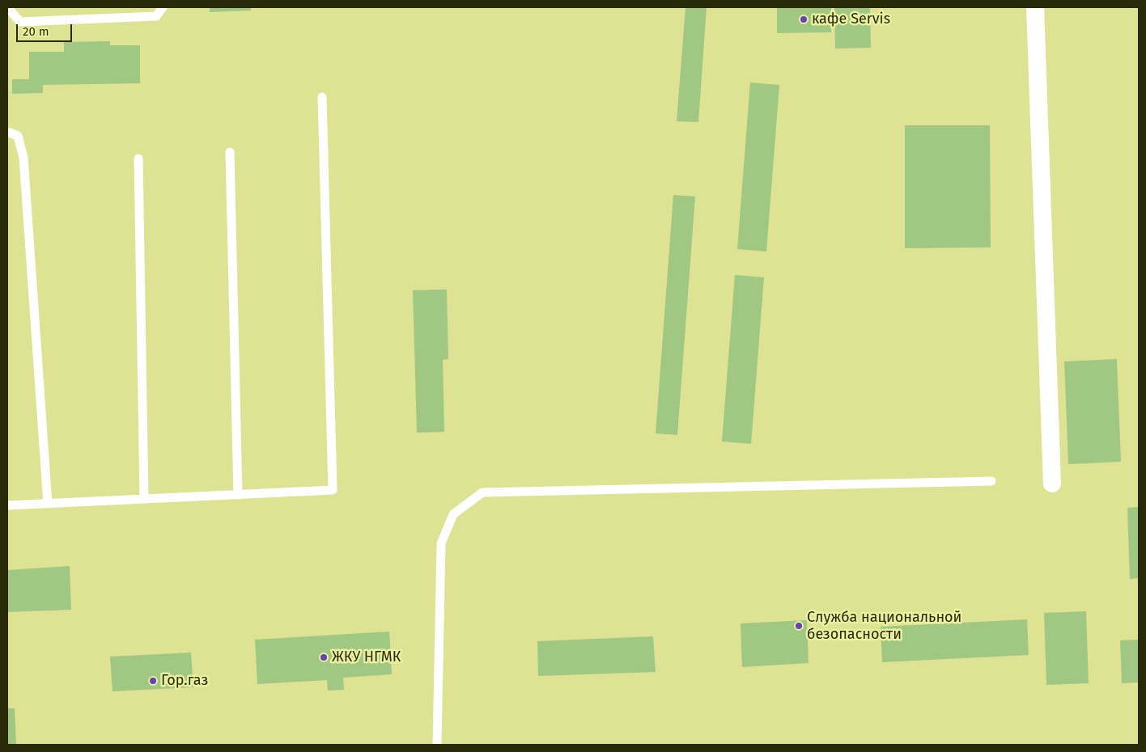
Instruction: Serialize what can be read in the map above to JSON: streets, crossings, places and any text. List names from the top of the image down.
{
  "places": [
    "кафе Servis",
    "Служба национальной безопасности",
    "ЖКУ НГМК",
    "Гор.газ"
  ],
  "scale_bar": "20 m"
}
